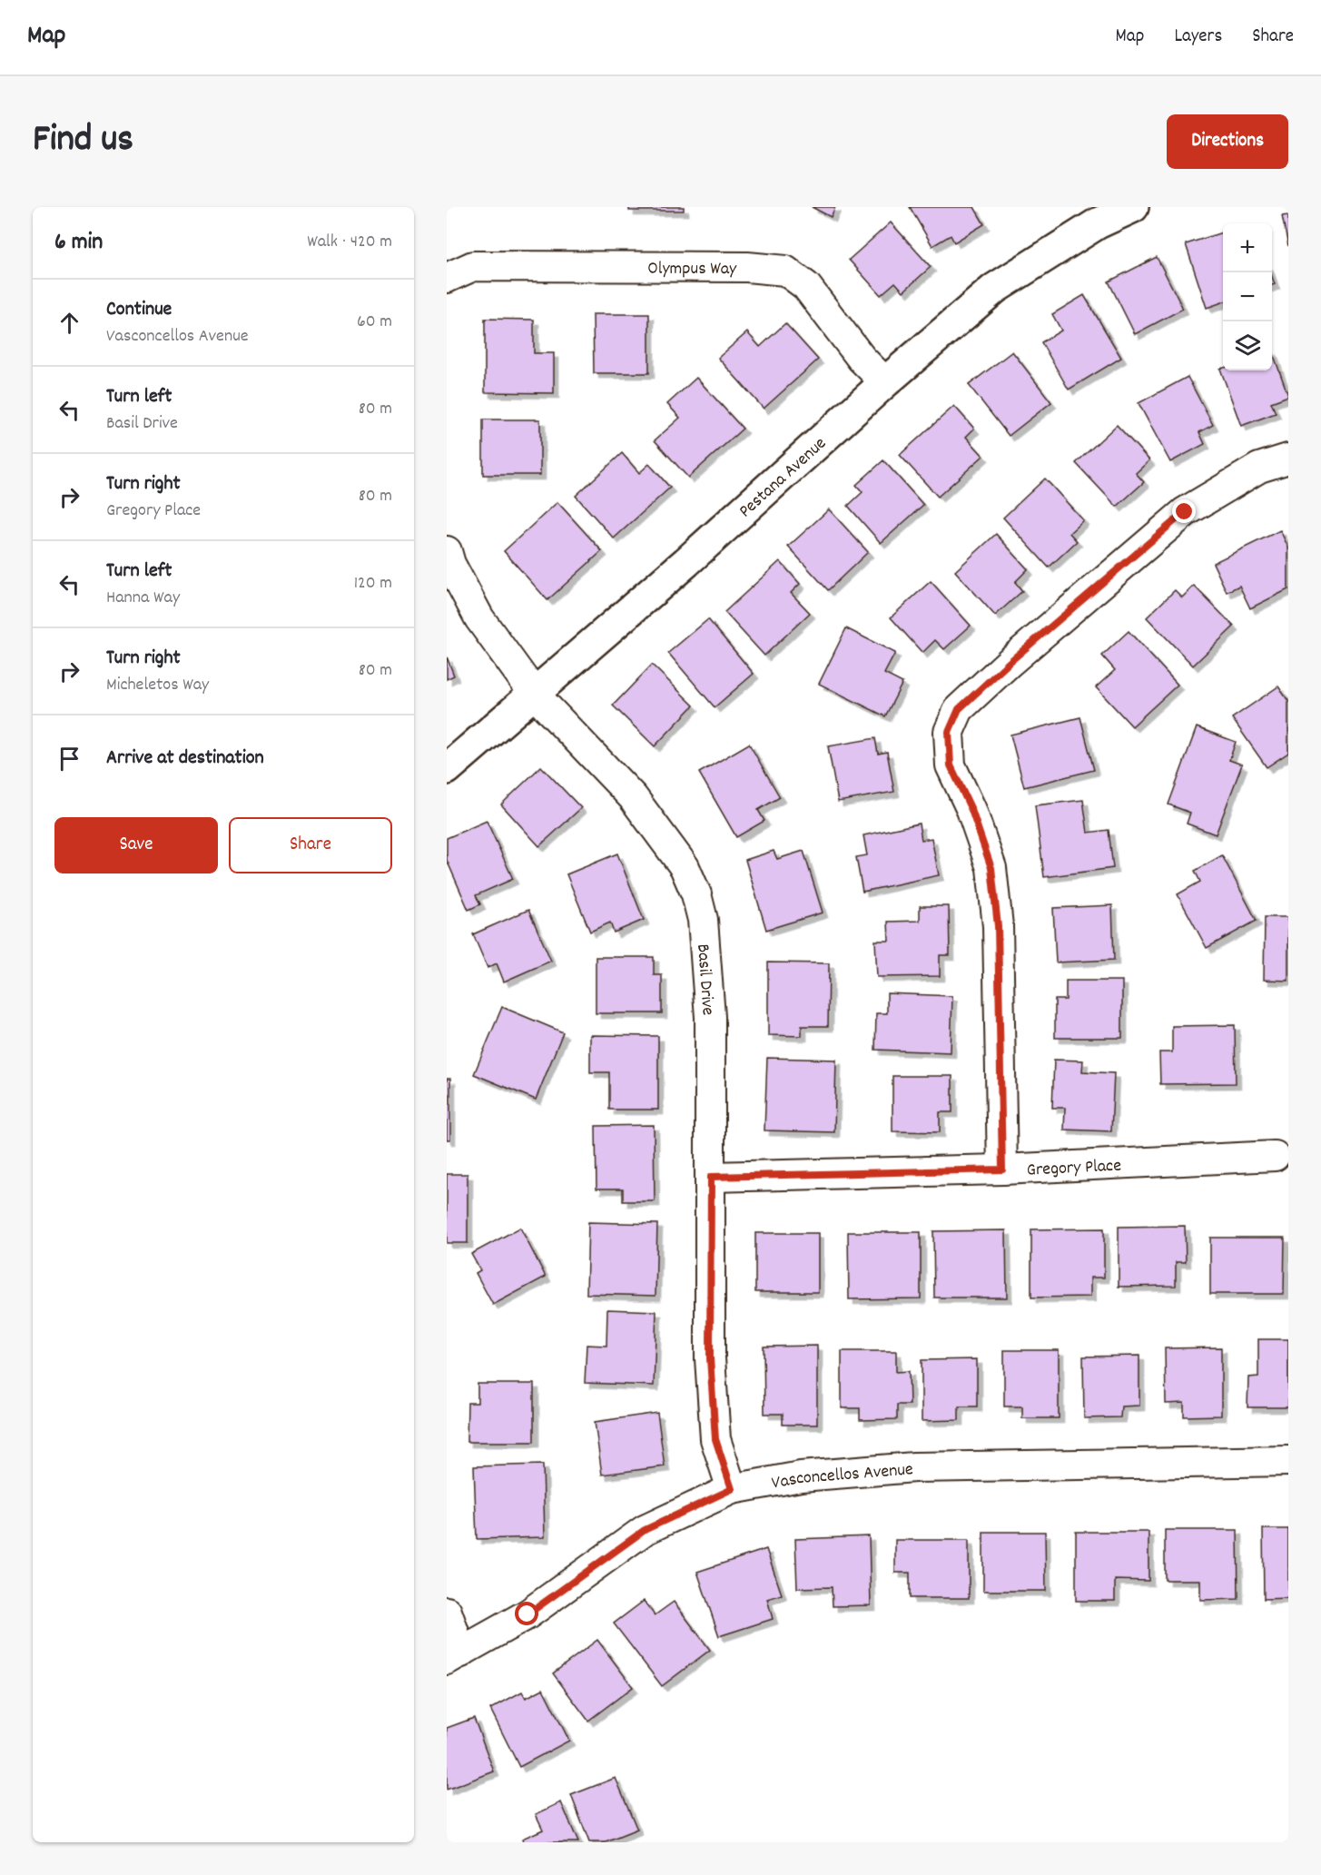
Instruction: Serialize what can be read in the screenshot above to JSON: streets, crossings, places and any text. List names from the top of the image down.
{
  "streets": {
    "street": [
      "Olympus Way",
      "Pestana Avenue",
      "Basil Drive",
      "Gregory Place",
      "Vasconcellos Avenue"
    ]
  },
  "crossings": [
    ["Olympus Way", "Pestana Avenue"],
    ["Pestana Avenue", "Basil Drive"],
    ["Basil Drive", "Gregory Place"],
    ["Basil Drive", "Vasconcellos Avenue"]
  ],
  "page": {
    "header": "Map",
    "nav": ["Map", "Layers", "Share"],
    "title": "Find us",
    "buttons": [
      "Directions",
      ["Save", "Share"]
    ],
    "heading": ["6 min", "Walk · 420 m"],
    "map_buttons": ["+", "−"],
    "list": [
      ["Continue", "Vasconcellos Avenue", "60 m"],
      ["Turn left", "Basil Drive", "80 m"],
      ["Turn right", "Gregory Place", "80 m"],
      ["Turn left", "Hanna Way", "120 m"],
      ["Turn right", "Micheletos Way", "80 m"],
      "Arrive at destination"
    ]
  }
}
